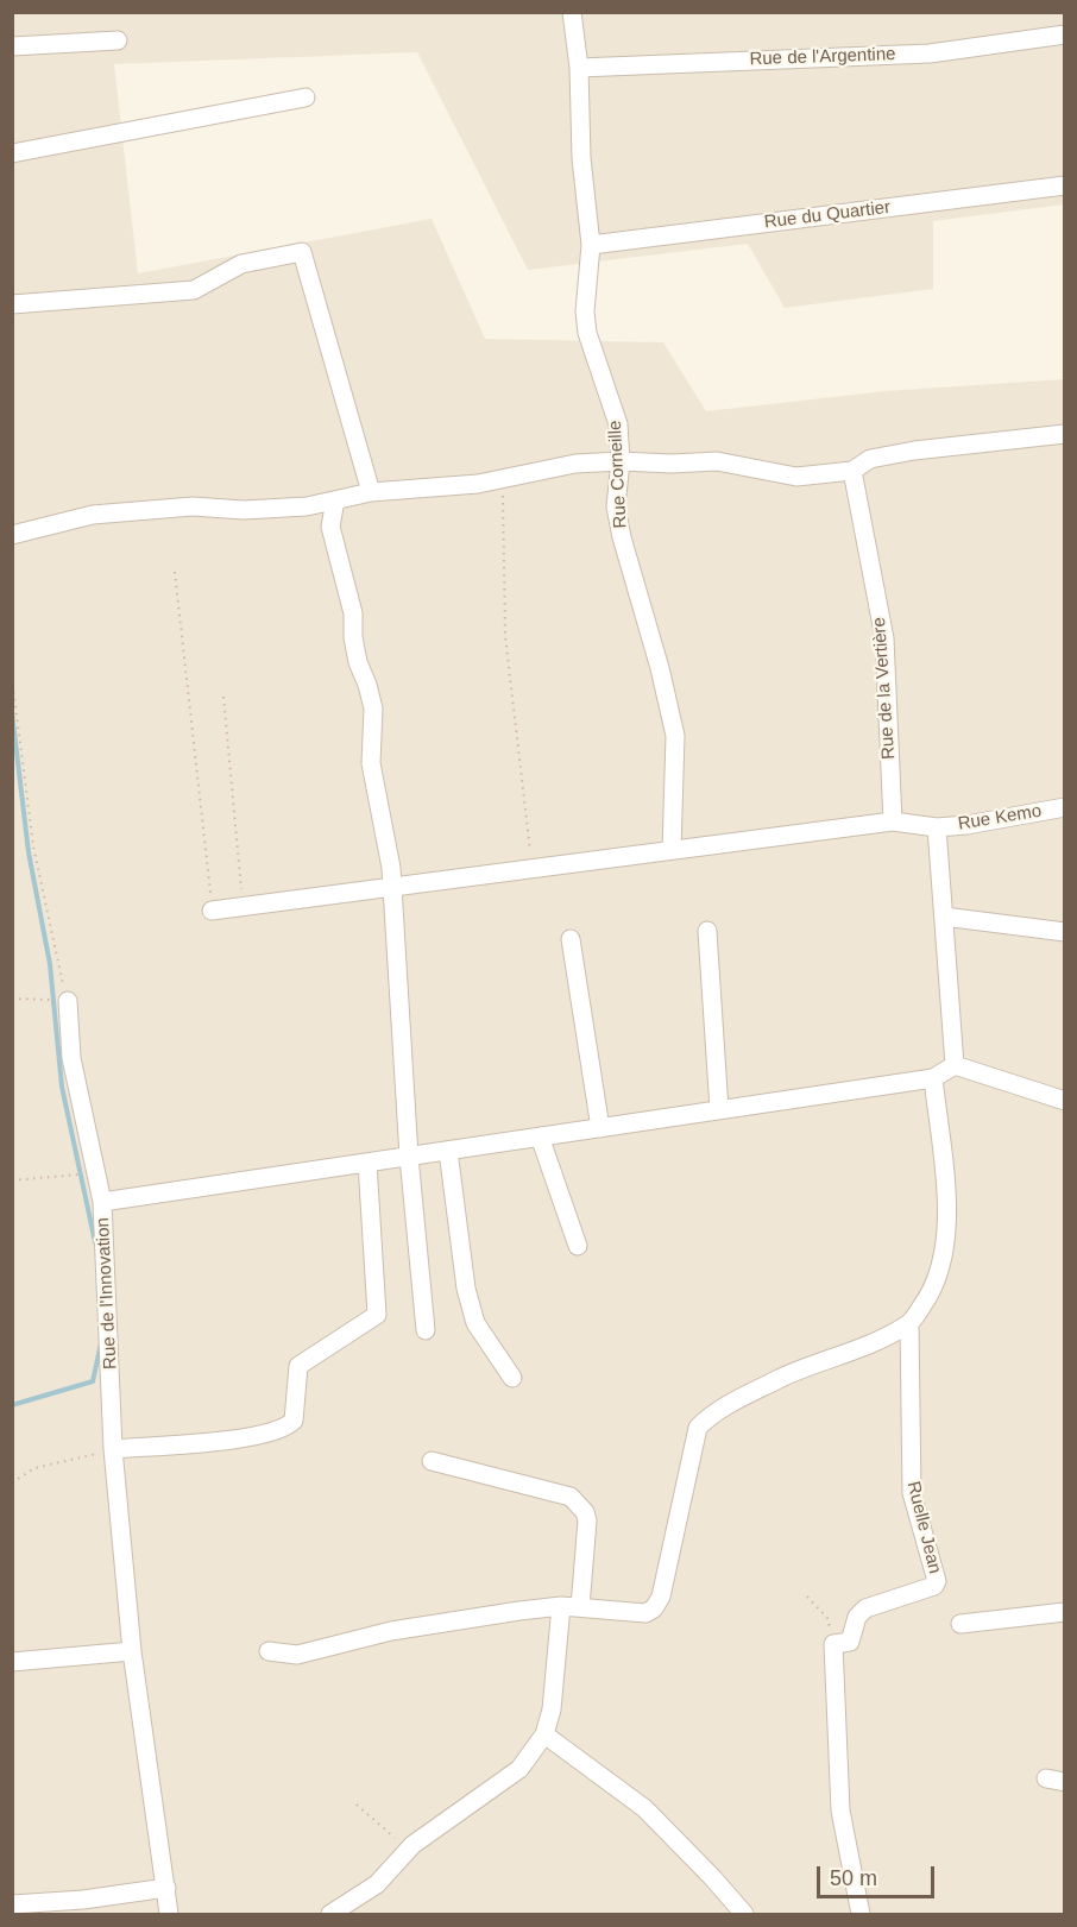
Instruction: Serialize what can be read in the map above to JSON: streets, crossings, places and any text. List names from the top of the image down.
{
  "streets": {
    "street": [
      "Rue de l'Argentine",
      "Rue du Quartier",
      "Rue Corneille",
      "Rue de la Vertière",
      "Rue Kemo",
      "Rue de l'Innovation",
      "Ruelle Jean"
    ]
  },
  "crossings": [
    ["Rue de l'Argentine", "Rue Corneille"],
    ["Rue du Quartier", "Rue Corneille"],
    ["Rue Corneille", "Rue Kemo"],
    ["Rue de la Vertière", "Rue Kemo"]
  ],
  "scale_bar": "50 m"
}
